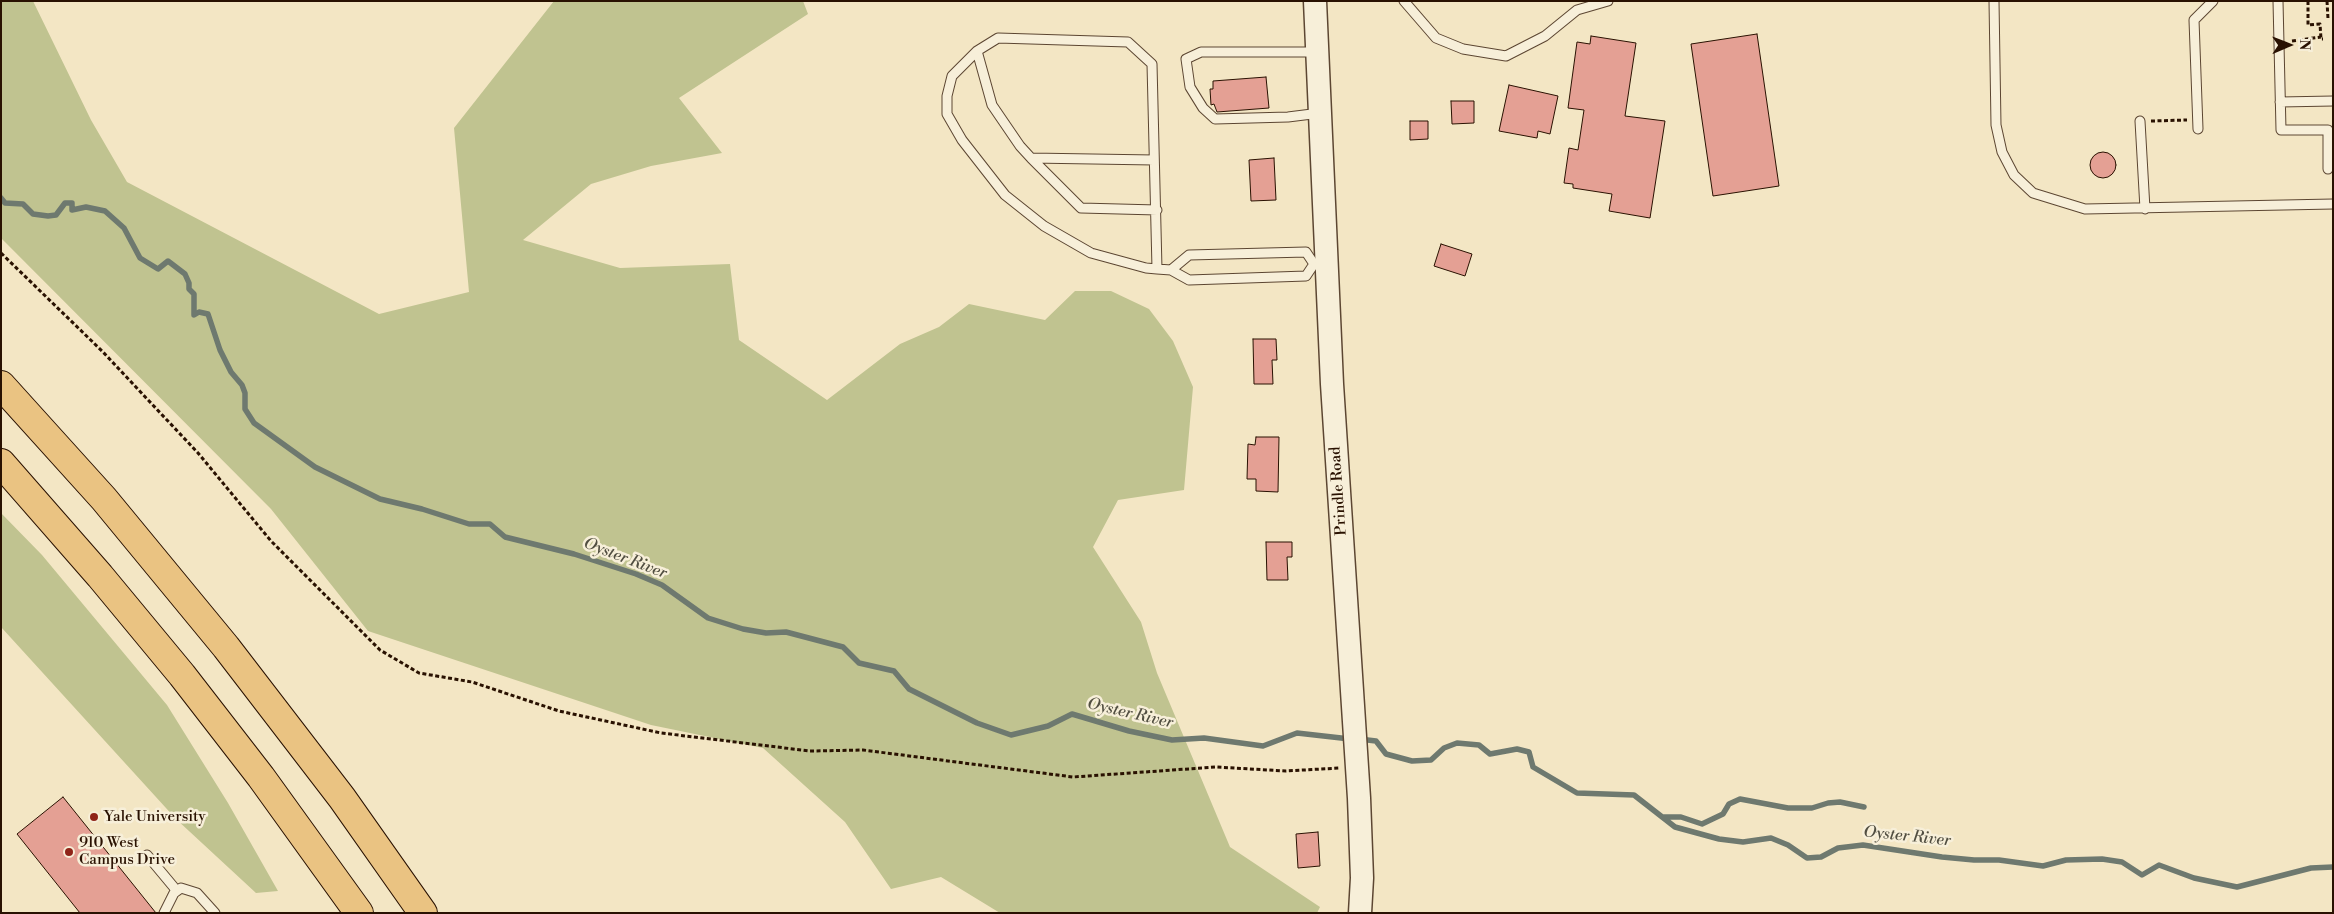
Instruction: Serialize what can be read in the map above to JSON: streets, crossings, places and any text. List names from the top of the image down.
{
  "streets": {
    "street": ["Prindle Road"]
  },
  "water": ["Oyster River"],
  "places": ["Yale University", "910 West Campus Drive"],
  "north": "right"
}
